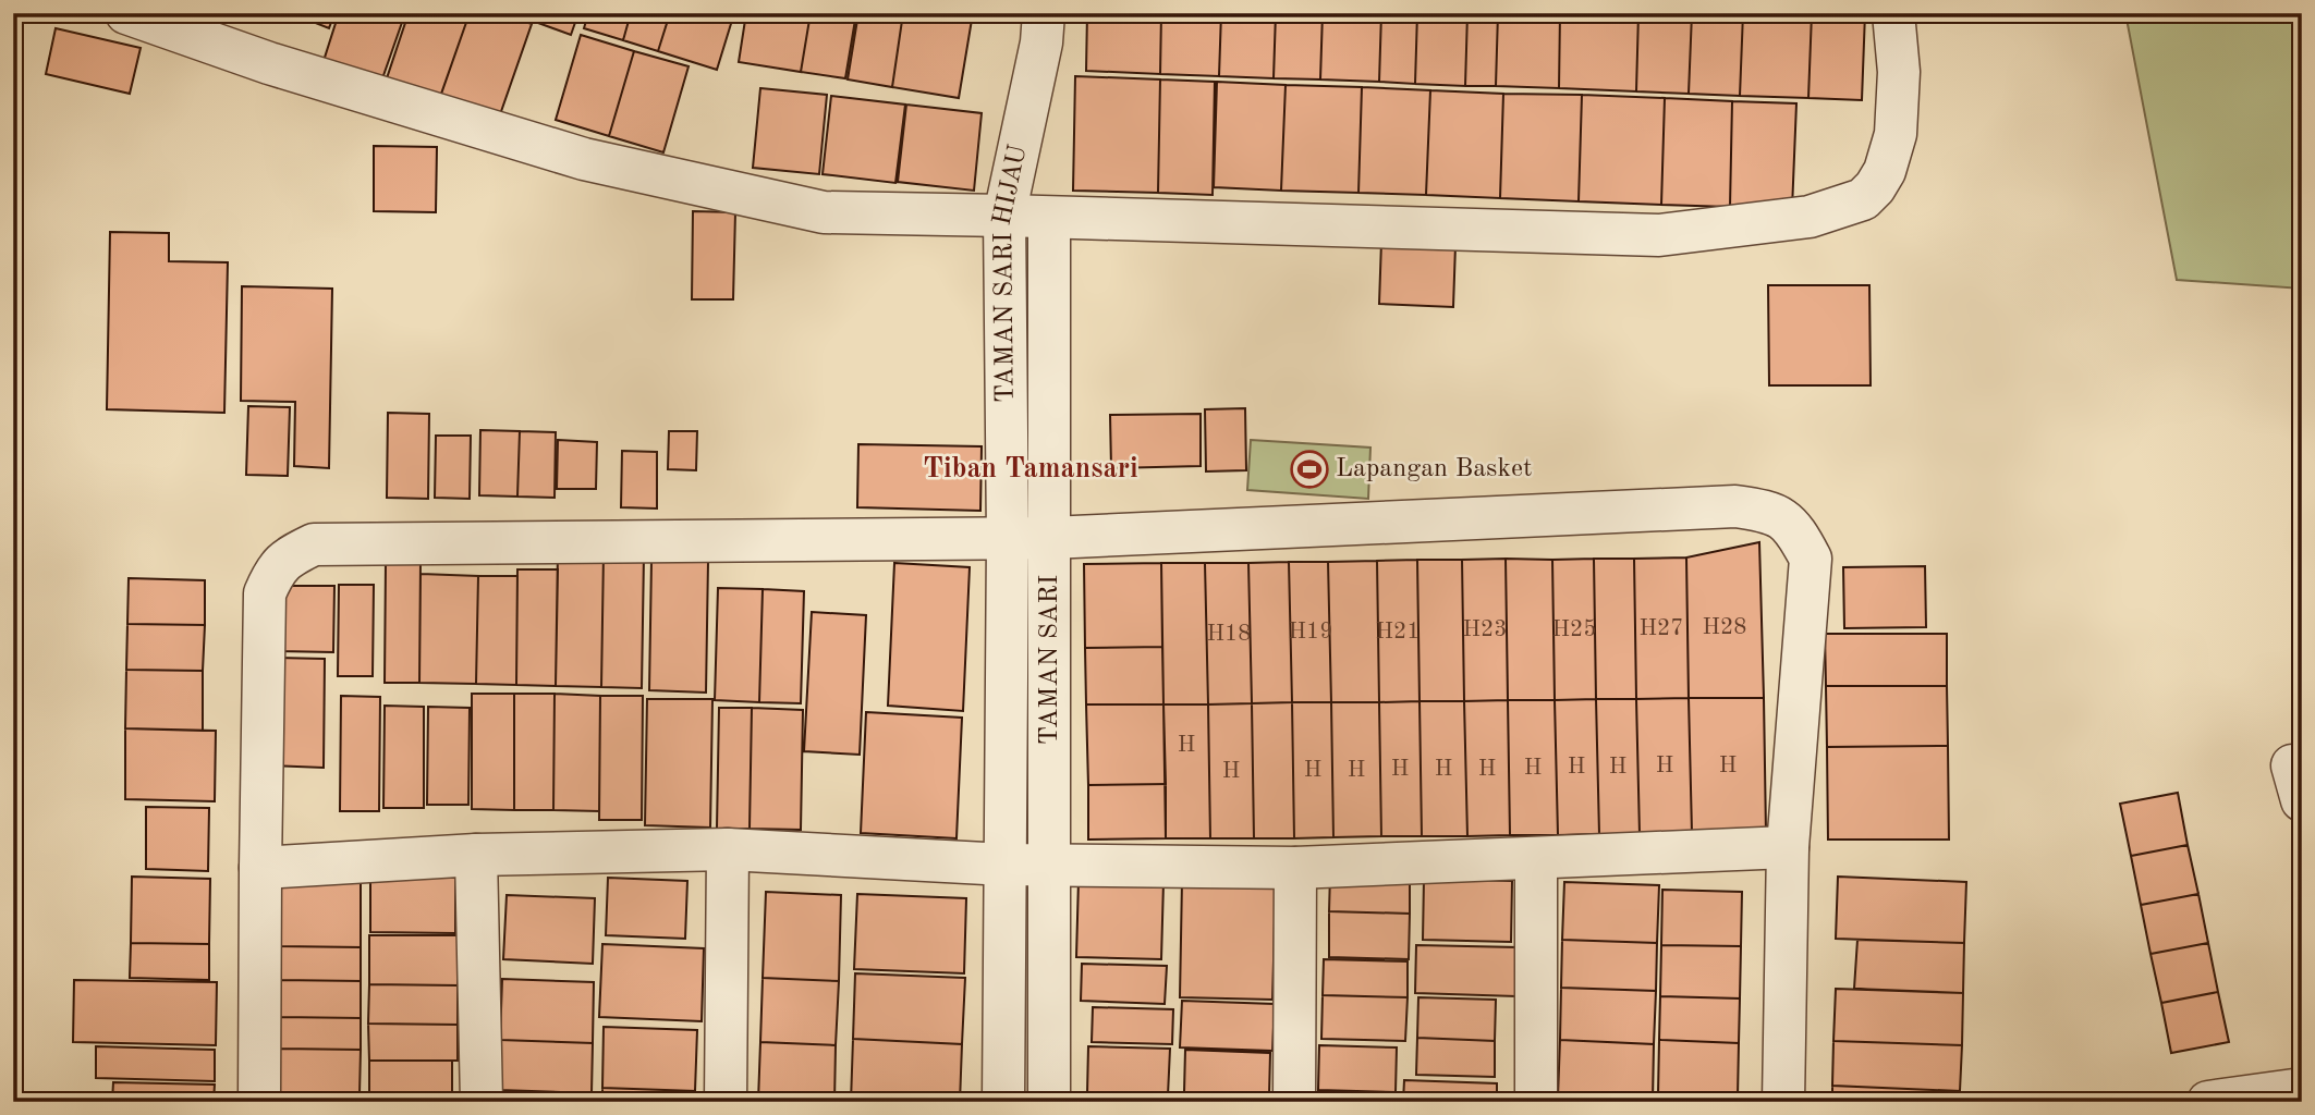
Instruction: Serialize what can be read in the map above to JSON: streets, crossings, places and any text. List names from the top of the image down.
{
  "streets": {
    "street": ["TAMAN SARI HIJAU", "TAMAN SARI"]
  },
  "crossings": [
    ["TAMAN SARI HIJAU", "TAMAN SARI"]
  ],
  "districts": ["Tiban Tamansari"],
  "places": {
    "sports": ["Lapangan Basket"]
  },
  "house_numbers": [
    "H28",
    "H27",
    "H23",
    "H25",
    "H19",
    "H21",
    "H18",
    "H",
    "H",
    "H",
    "H",
    "H",
    "H",
    "H",
    "H",
    "H",
    "H",
    "H",
    "H"
  ]
}
